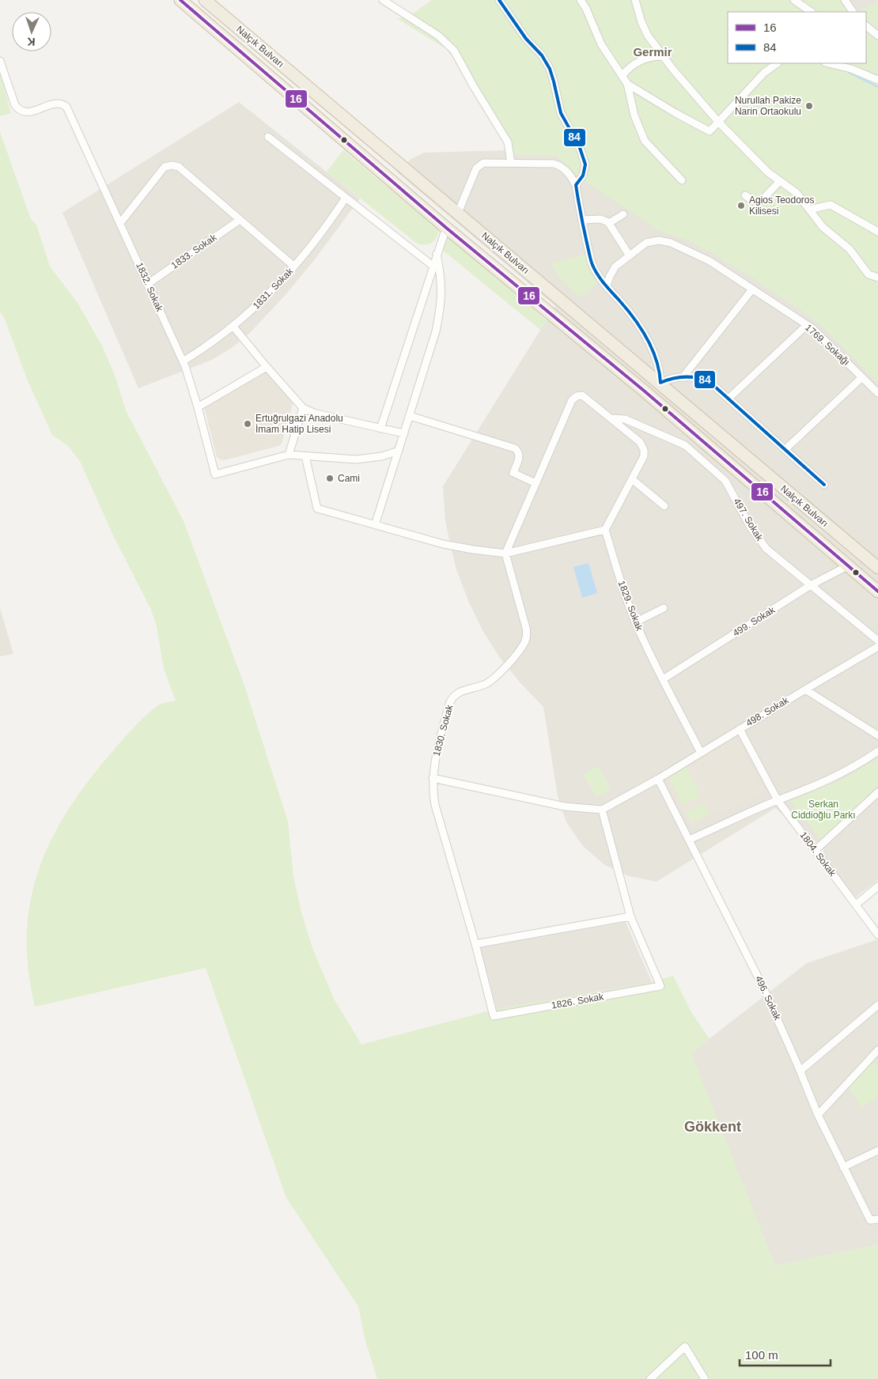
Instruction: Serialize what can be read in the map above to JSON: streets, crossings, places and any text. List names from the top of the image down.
{
  "streets": {
    "highway": ["Nalçık Bulvarı"],
    "street": [
      "1833. Sokak",
      "1832. Sokak",
      "1831. Sokak",
      "1769. Sokağı",
      "497. Sokak",
      "1829. Sokak",
      "499. Sokak",
      "498. Sokak",
      "1830. Sokak",
      "1804. Sokak",
      "496. Sokak",
      "1826. Sokak"
    ]
  },
  "crossings": [
    ["Nalçık Bulvarı", "499. Sokak"],
    ["1833. Sokak", "1832. Sokak"],
    ["1832. Sokak", "1831. Sokak"],
    ["497. Sokak", "499. Sokak"],
    ["1829. Sokak", "499. Sokak"],
    ["1829. Sokak", "498. Sokak"],
    ["498. Sokak", "1804. Sokak"],
    ["498. Sokak", "496. Sokak"],
    ["1830. Sokak", "1826. Sokak"]
  ],
  "districts": ["Germir", "Gökkent"],
  "parks": ["Serkan Ciddioğlu Parkı"],
  "places": [
    "Nurullah Pakize Narin Ortaokulu",
    "Agios Teodoros Kilisesi",
    "Ertuğrulgazi Anadolu İmam Hatip Lisesi",
    "Cami"
  ],
  "lines": ["transit line 16", "transit line 84"],
  "legend": ["16", "84"],
  "scale_bar": "100 m",
  "north": "bottom"
}
